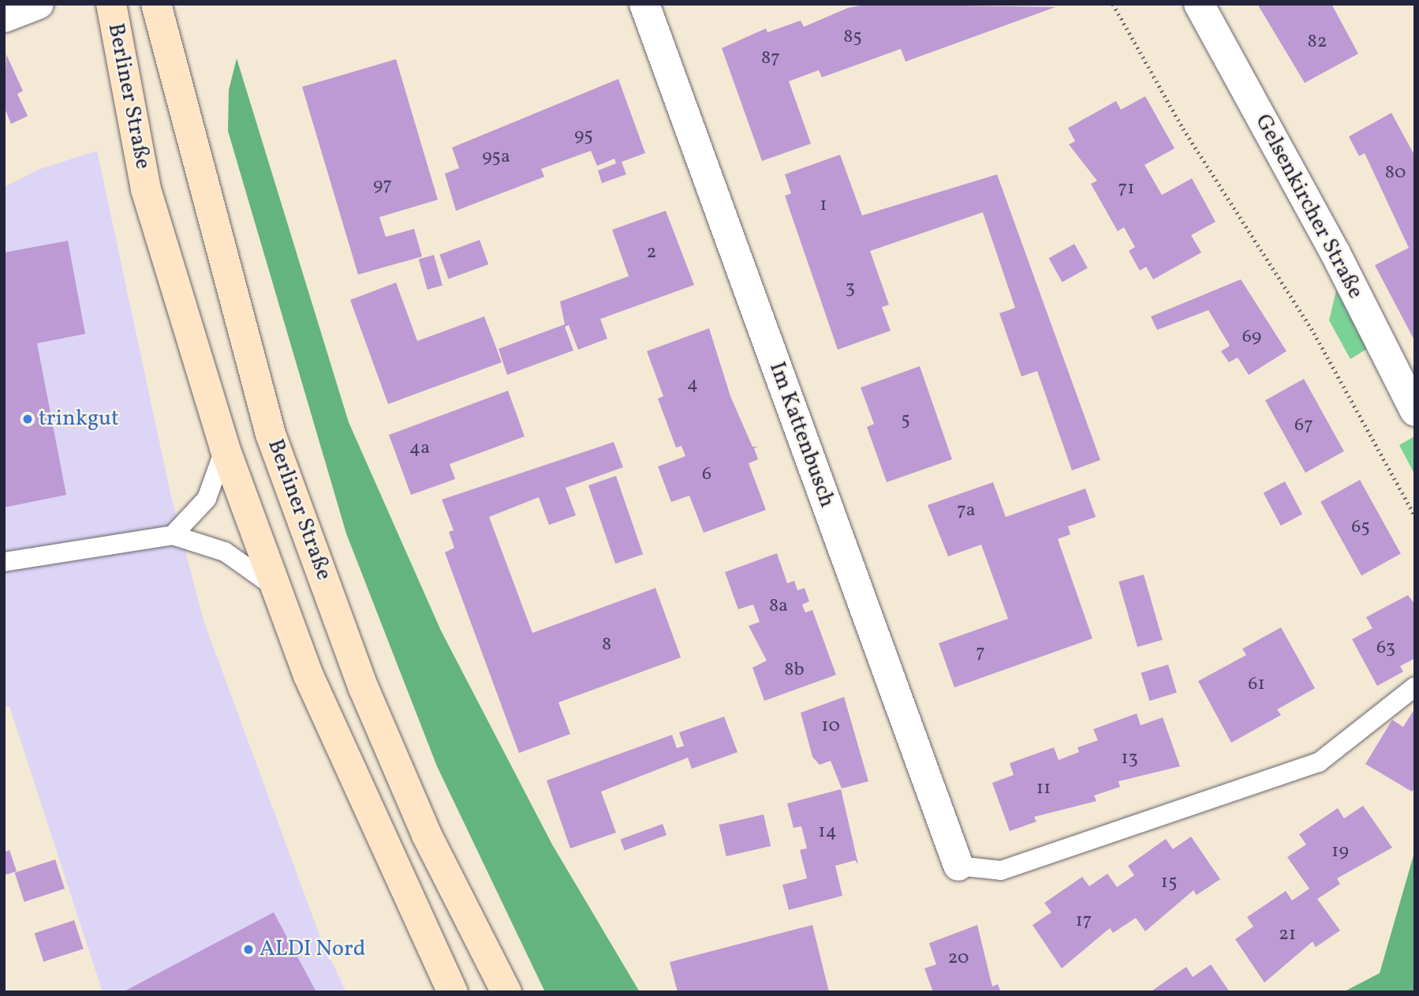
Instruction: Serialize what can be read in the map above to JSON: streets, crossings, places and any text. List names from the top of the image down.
{
  "streets": {
    "main road": ["Berliner Straße"],
    "street": ["Gelsenkircher Straße", "Im Kattenbusch"]
  },
  "places": ["trinkgut", "ALDI Nord"],
  "house_numbers": [
    "85",
    "82",
    "87",
    "95",
    "95a",
    "80",
    "97",
    "71",
    "1",
    "2",
    "3",
    "69",
    "4",
    "5",
    "67",
    "4a",
    "6",
    "7a",
    "65",
    "8a",
    "8",
    "63",
    "7",
    "8b",
    "61",
    "10",
    "13",
    "11",
    "14",
    "19",
    "15",
    "17",
    "21",
    "20"
  ]
}
